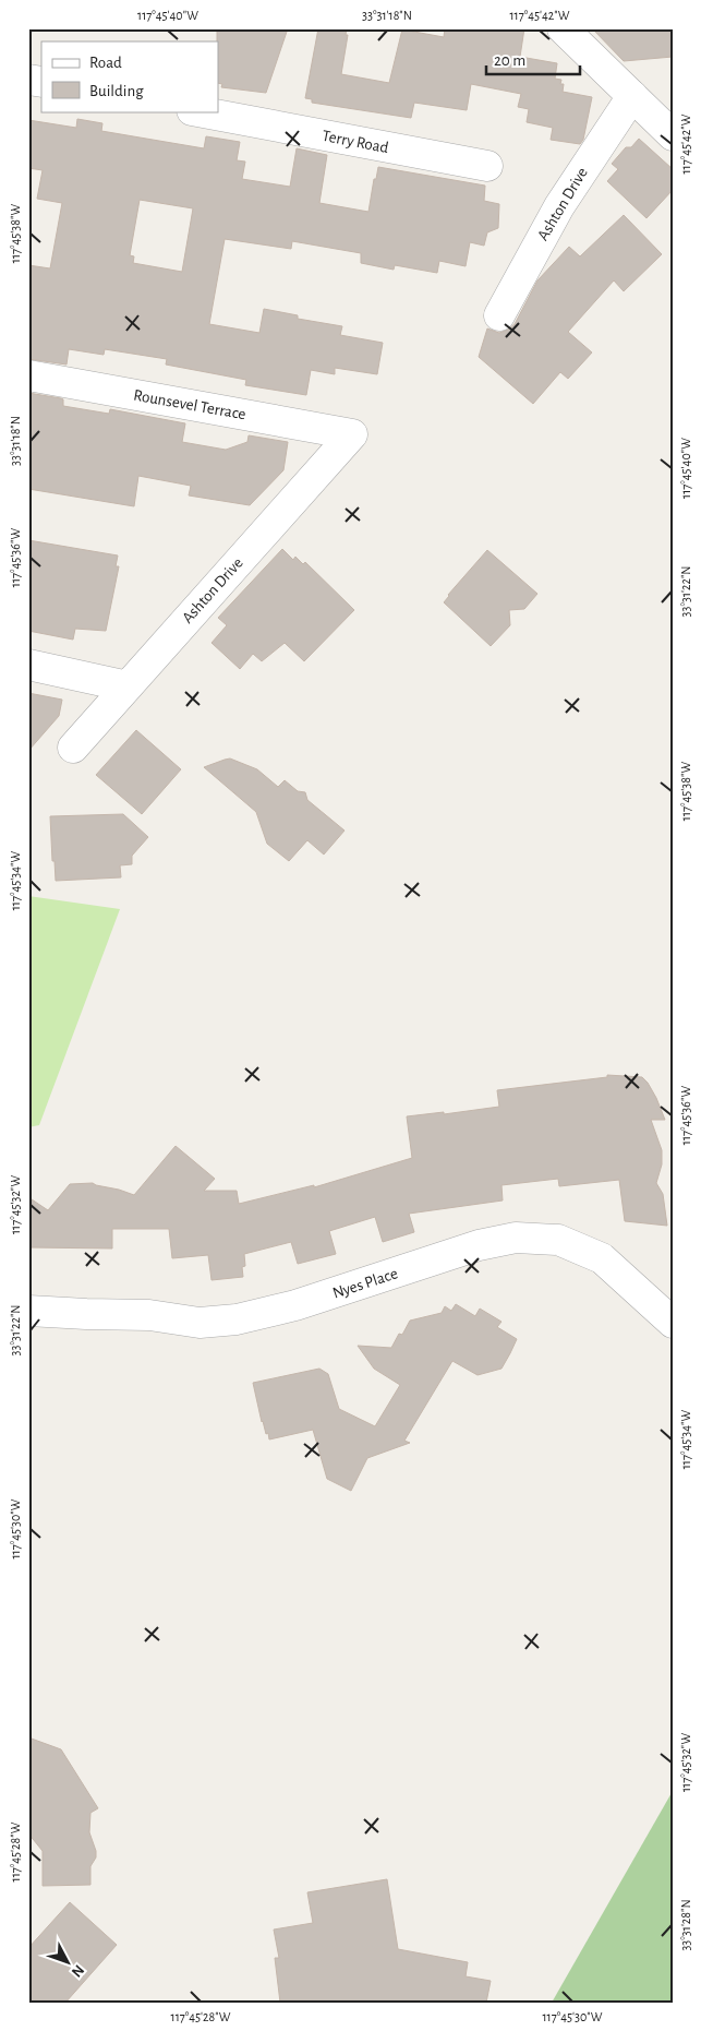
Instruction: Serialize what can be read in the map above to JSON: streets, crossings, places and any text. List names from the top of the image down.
{
  "streets": {
    "street": [
      "Terry Road",
      "Ashton Drive",
      "Rounsevel Terrace",
      "Nyes Place"
    ]
  },
  "crossings": [
    ["Ashton Drive", "Rounsevel Terrace"]
  ],
  "legend": ["Road", "Building"],
  "scale_bar": "20 m",
  "north": "bottom right",
  "coordinates": [
    "117°45'40\"W",
    "33°31'18\"N",
    "117°45'42\"W",
    "117°45'38\"W",
    "117°45'36\"W",
    "33°31'22\"N",
    "117°45'34\"W",
    "117°45'32\"W",
    "117°45'30\"W",
    "117°45'28\"W",
    "33°31'28\"N"
  ]
}
